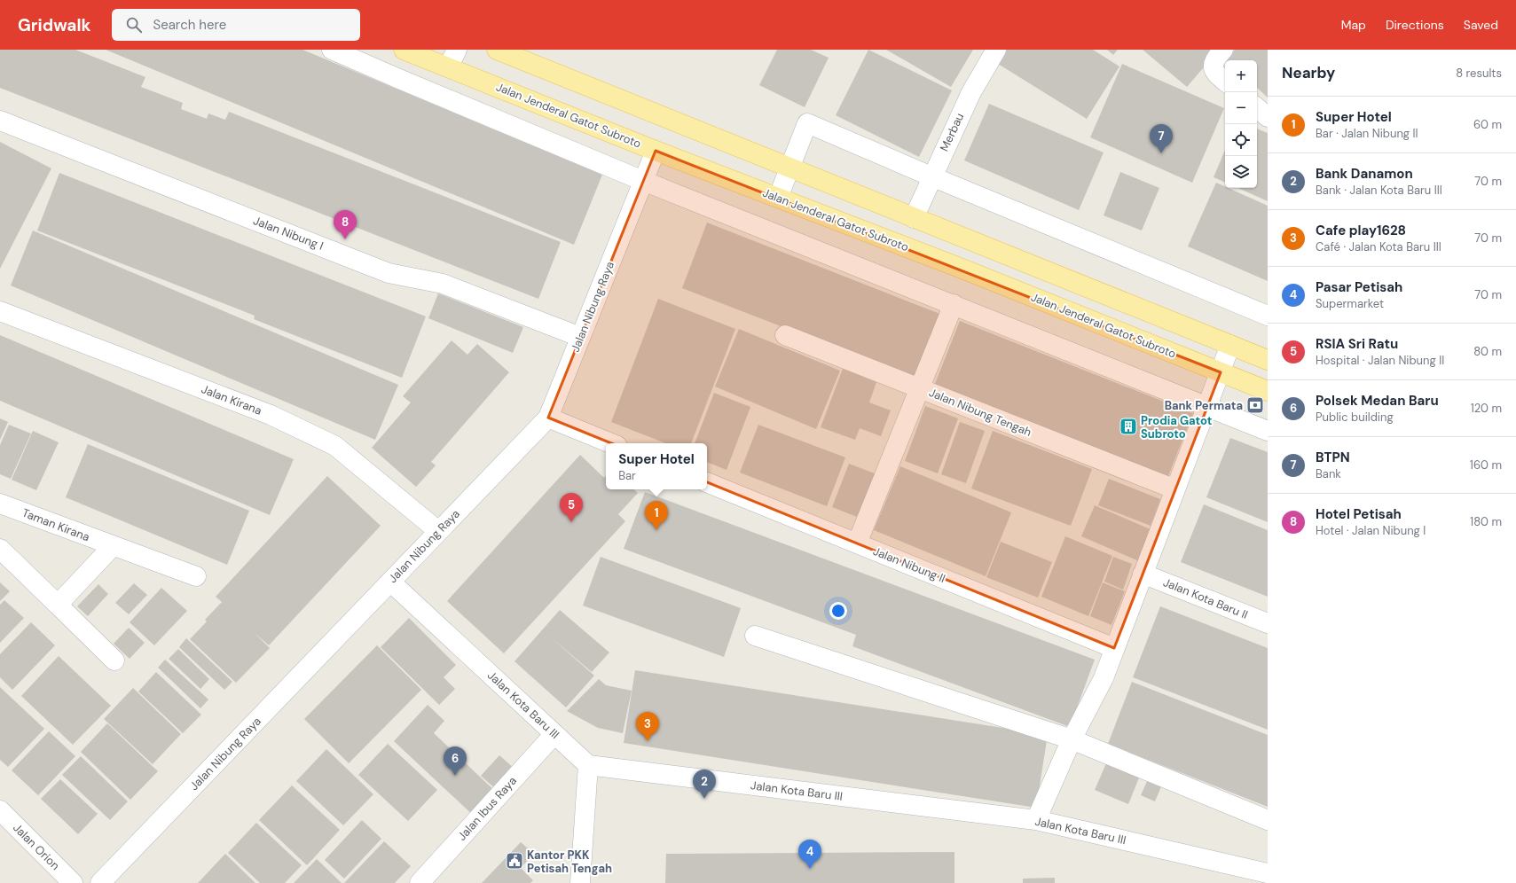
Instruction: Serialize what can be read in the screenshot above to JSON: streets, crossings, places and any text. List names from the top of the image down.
{
  "streets": {
    "main road": ["Jalan Jenderal Gatot Subroto"],
    "street": [
      "Merbau",
      "Jalan Nibung I",
      "Jalan Nibung Raya",
      "Jalan Kirana",
      "Jalan Nibung Tengah",
      "Taman Kirana",
      "Jalan Nibung II",
      "Jalan Kota Baru II",
      "Jalan Kota Baru III",
      "Jalan Ibus Raya",
      "Jalan Orion"
    ]
  },
  "crossings": [
    ["Jalan Jenderal Gatot Subroto", "Jalan Nibung Raya"],
    ["Jalan Nibung I", "Jalan Nibung Raya"],
    ["Jalan Nibung Raya", "Jalan Kirana"],
    ["Jalan Nibung Raya", "Jalan Kota Baru III"],
    ["Jalan Kota Baru III", "Jalan Ibus Raya"]
  ],
  "places": {
    "bank": ["Bank Permata"],
    "building": ["Prodia Gatot Subroto"],
    "public building": ["Kantor PKK Petisah Tengah"]
  },
  "page": {
    "header": "Gridwalk",
    "search": "Search here",
    "nav": ["Map", "Directions", "Saved"],
    "heading": ["Nearby", "8 results"],
    "map_buttons": ["+", "−"],
    "list": [
      {
        "mark": "1",
        "name": "Super Hotel",
        "note": "Bar · Jalan Nibung II",
        "value": "60 m"
      },
      {
        "mark": "2",
        "name": "Bank Danamon",
        "note": "Bank · Jalan Kota Baru III",
        "value": "70 m"
      },
      {
        "mark": "3",
        "name": "Cafe play1628",
        "note": "Café · Jalan Kota Baru III",
        "value": "70 m"
      },
      {
        "mark": "4",
        "name": "Pasar Petisah",
        "note": "Supermarket",
        "value": "70 m"
      },
      {
        "mark": "5",
        "name": "RSIA Sri Ratu",
        "note": "Hospital · Jalan Nibung II",
        "value": "80 m"
      },
      {
        "mark": "6",
        "name": "Polsek Medan Baru",
        "note": "Public building",
        "value": "120 m"
      },
      {
        "mark": "7",
        "name": "BTPN",
        "note": "Bank",
        "value": "160 m"
      },
      {
        "mark": "8",
        "name": "Hotel Petisah",
        "note": "Hotel · Jalan Nibung I",
        "value": "180 m"
      }
    ],
    "pins": [
      "7",
      "8",
      "5",
      "1",
      "3",
      "6",
      "2",
      "4"
    ],
    "popup": ["Super Hotel", "Bar"]
  }
}
